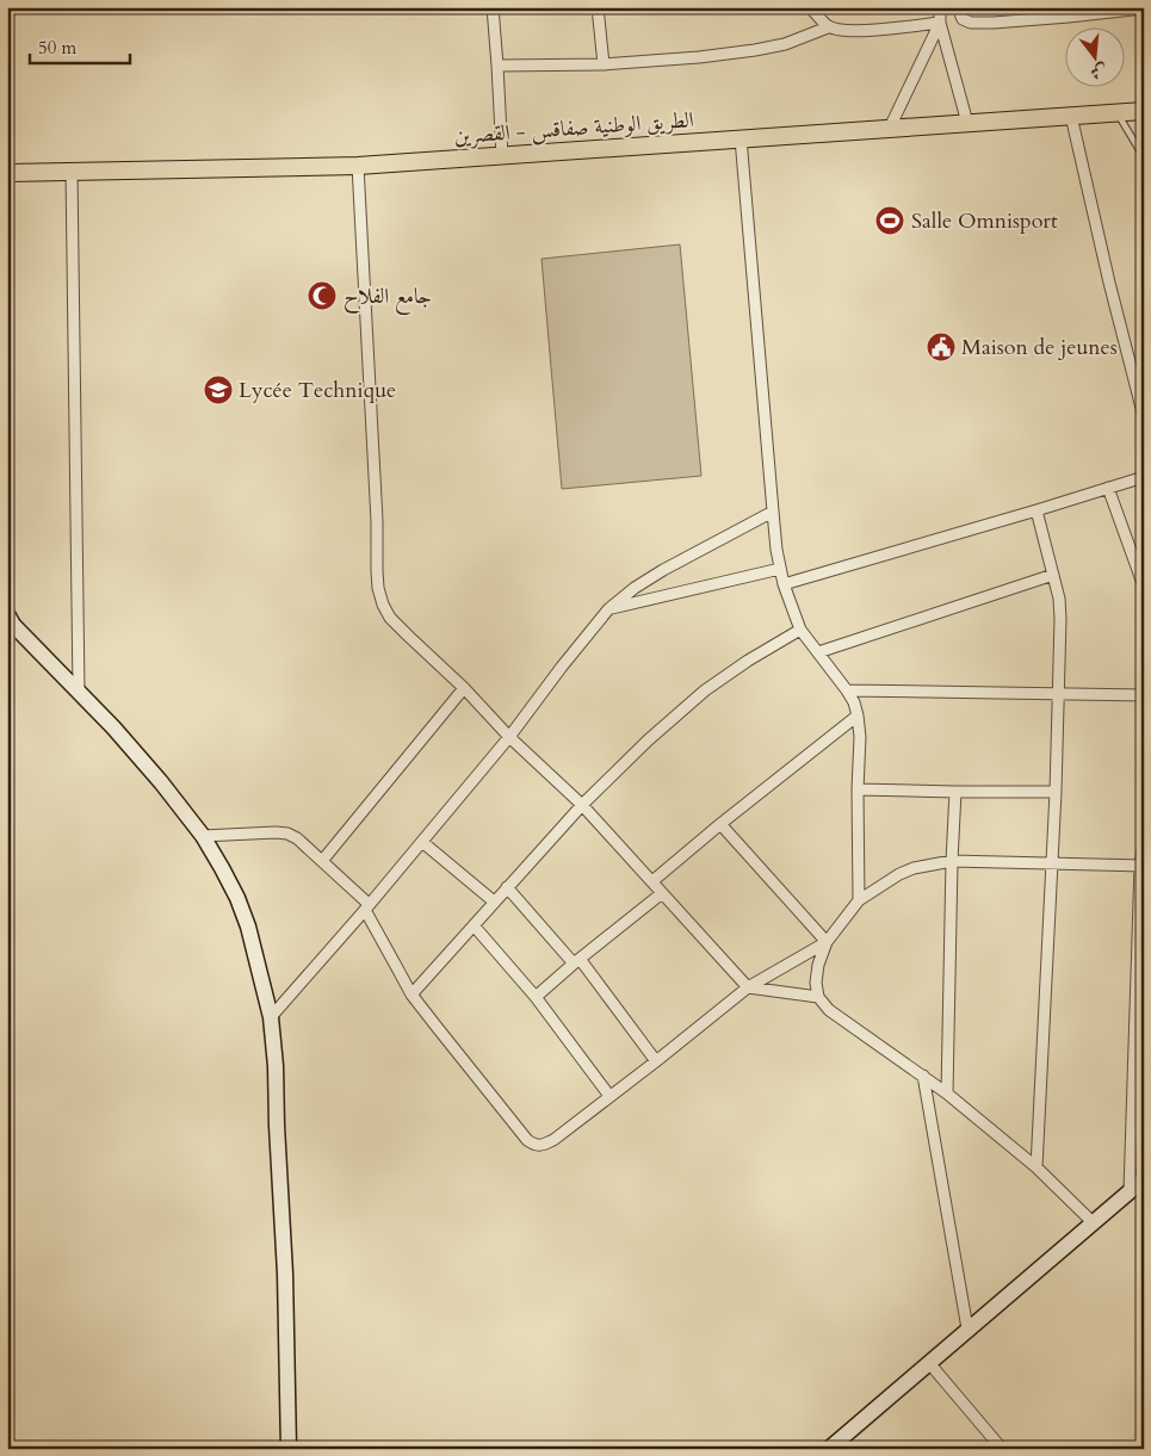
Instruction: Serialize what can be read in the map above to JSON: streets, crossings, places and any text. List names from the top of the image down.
{
  "streets": {
    "main road": ["الطريق الوطنية صفاقس - القصرين"]
  },
  "places": {
    "sports": ["Salle Omnisport"],
    "mosque": ["جامع الفلاح"],
    "public building": ["Maison de jeunes"],
    "school or university": ["Lycée Technique"]
  },
  "scale_bar": "50 m",
  "north": "bottom"
}
